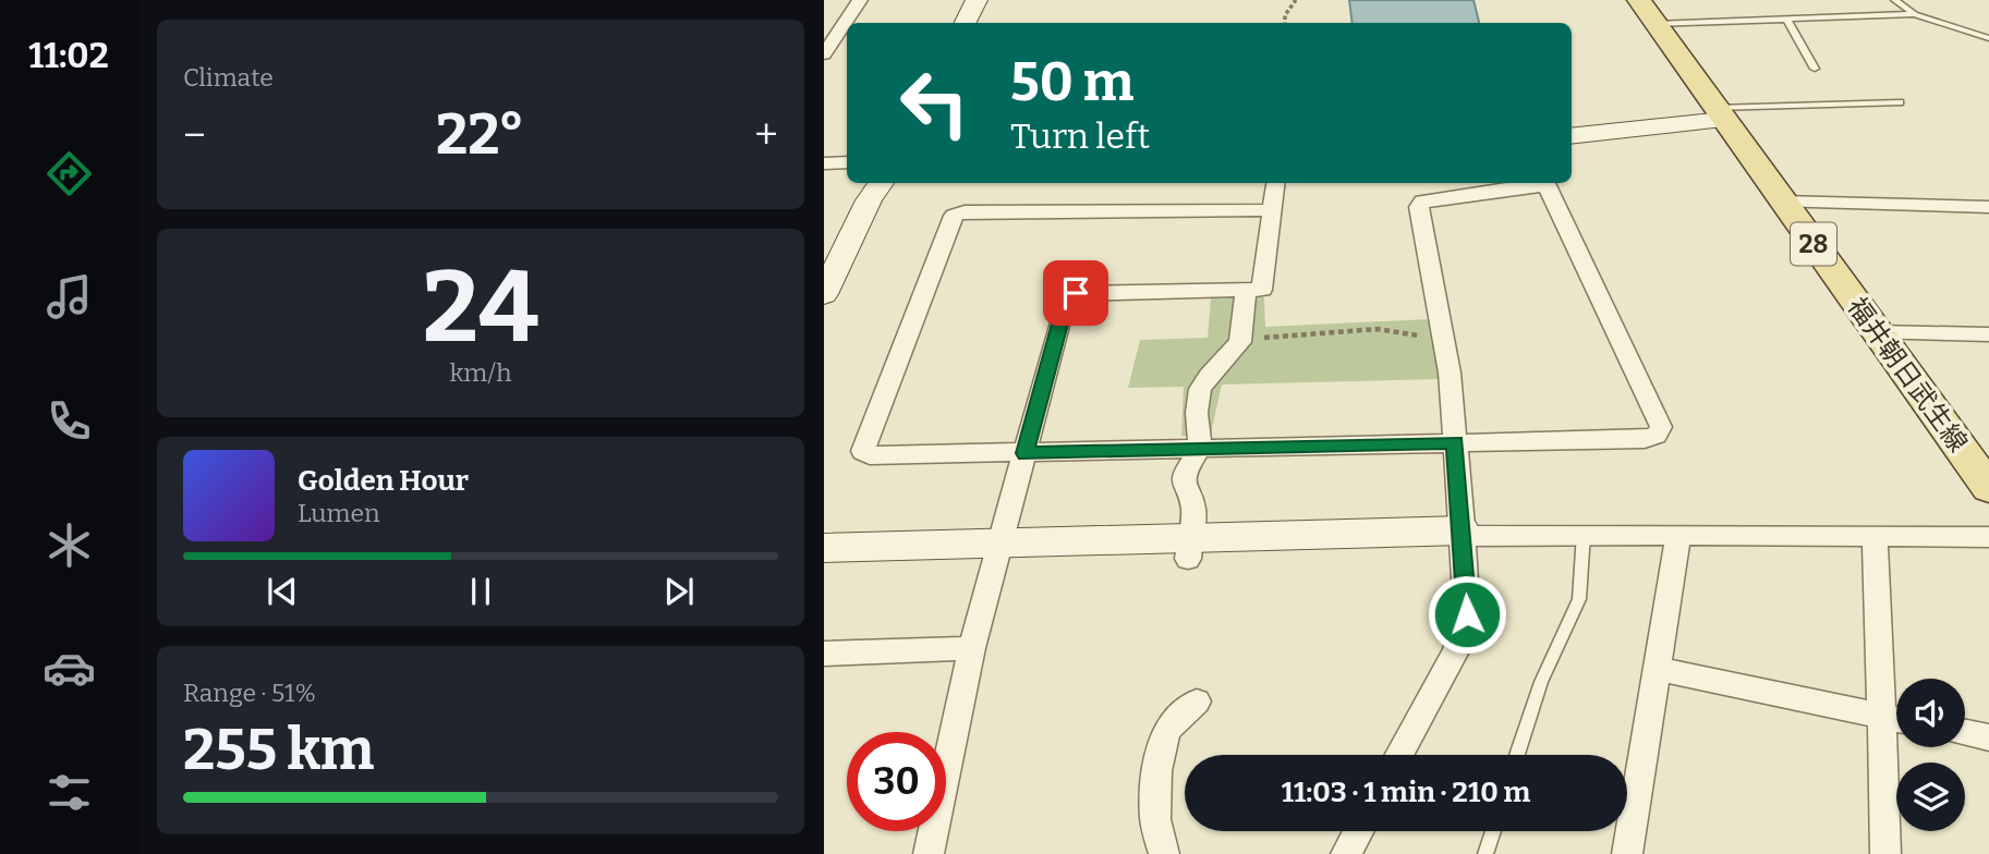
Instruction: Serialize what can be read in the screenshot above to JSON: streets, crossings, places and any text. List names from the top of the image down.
{
  "streets": {
    "main road": ["28", "福井朝日武生線"]
  },
  "page": {
    "tabs": "11:02",
    "tile": [
      "Climate",
      ["24", "km/h"],
      ["Range · 51%", "255 km"]
    ],
    "turn": ["50 m", "Turn left"],
    "heat": ["−", "22°", "+"],
    "song": ["Golden Hour", "Lumen"],
    "limit": "30",
    "trip": "11:03 · 1 min · 210 m"
  }
}
